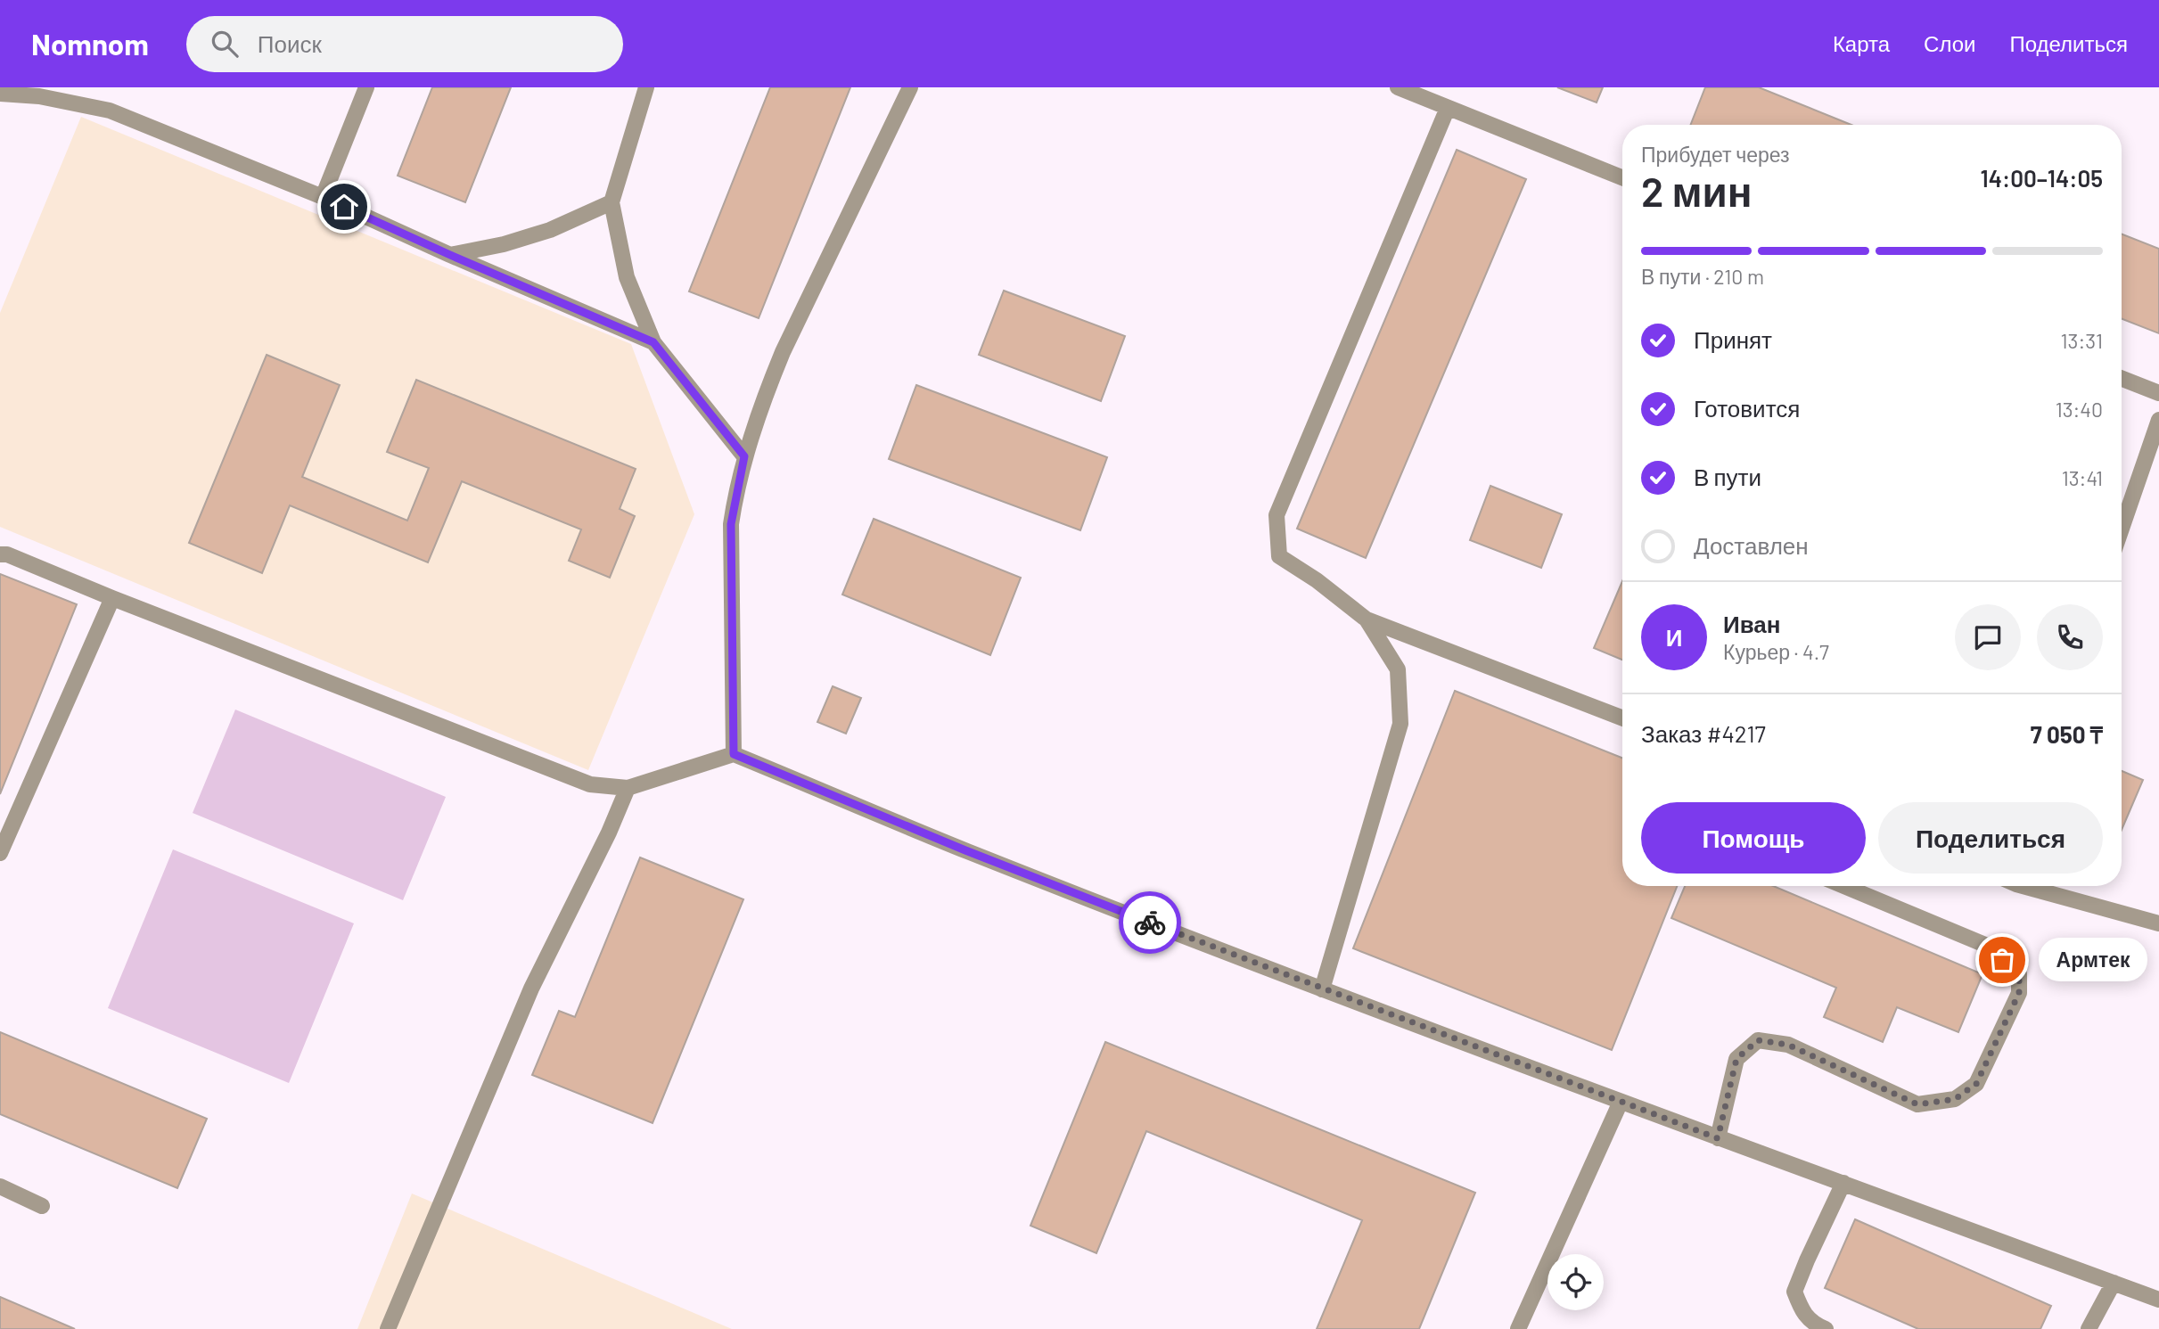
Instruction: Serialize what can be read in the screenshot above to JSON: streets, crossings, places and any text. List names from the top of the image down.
{
  "places": ["Армтек"],
  "page": {
    "header": "Nomnom",
    "search": "Поиск",
    "nav": ["Карта", "Слои", "Поделиться"],
    "heading": ["2 мин", "Прибудет через", "14:00–14:05"],
    "panel": [
      "Иван",
      "Курьер · 4.7",
      "Заказ #4217",
      "7 050 ₸"
    ],
    "bar": "В пути · 210 m",
    "list": [
      ["Принят", "13:31"],
      ["Готовится", "13:40"],
      ["В пути", "13:41"],
      "Доставлен"
    ],
    "round": "И",
    "buttons": ["Помощь", "Поделиться"],
    "bubble": "Армтек"
  }
}
